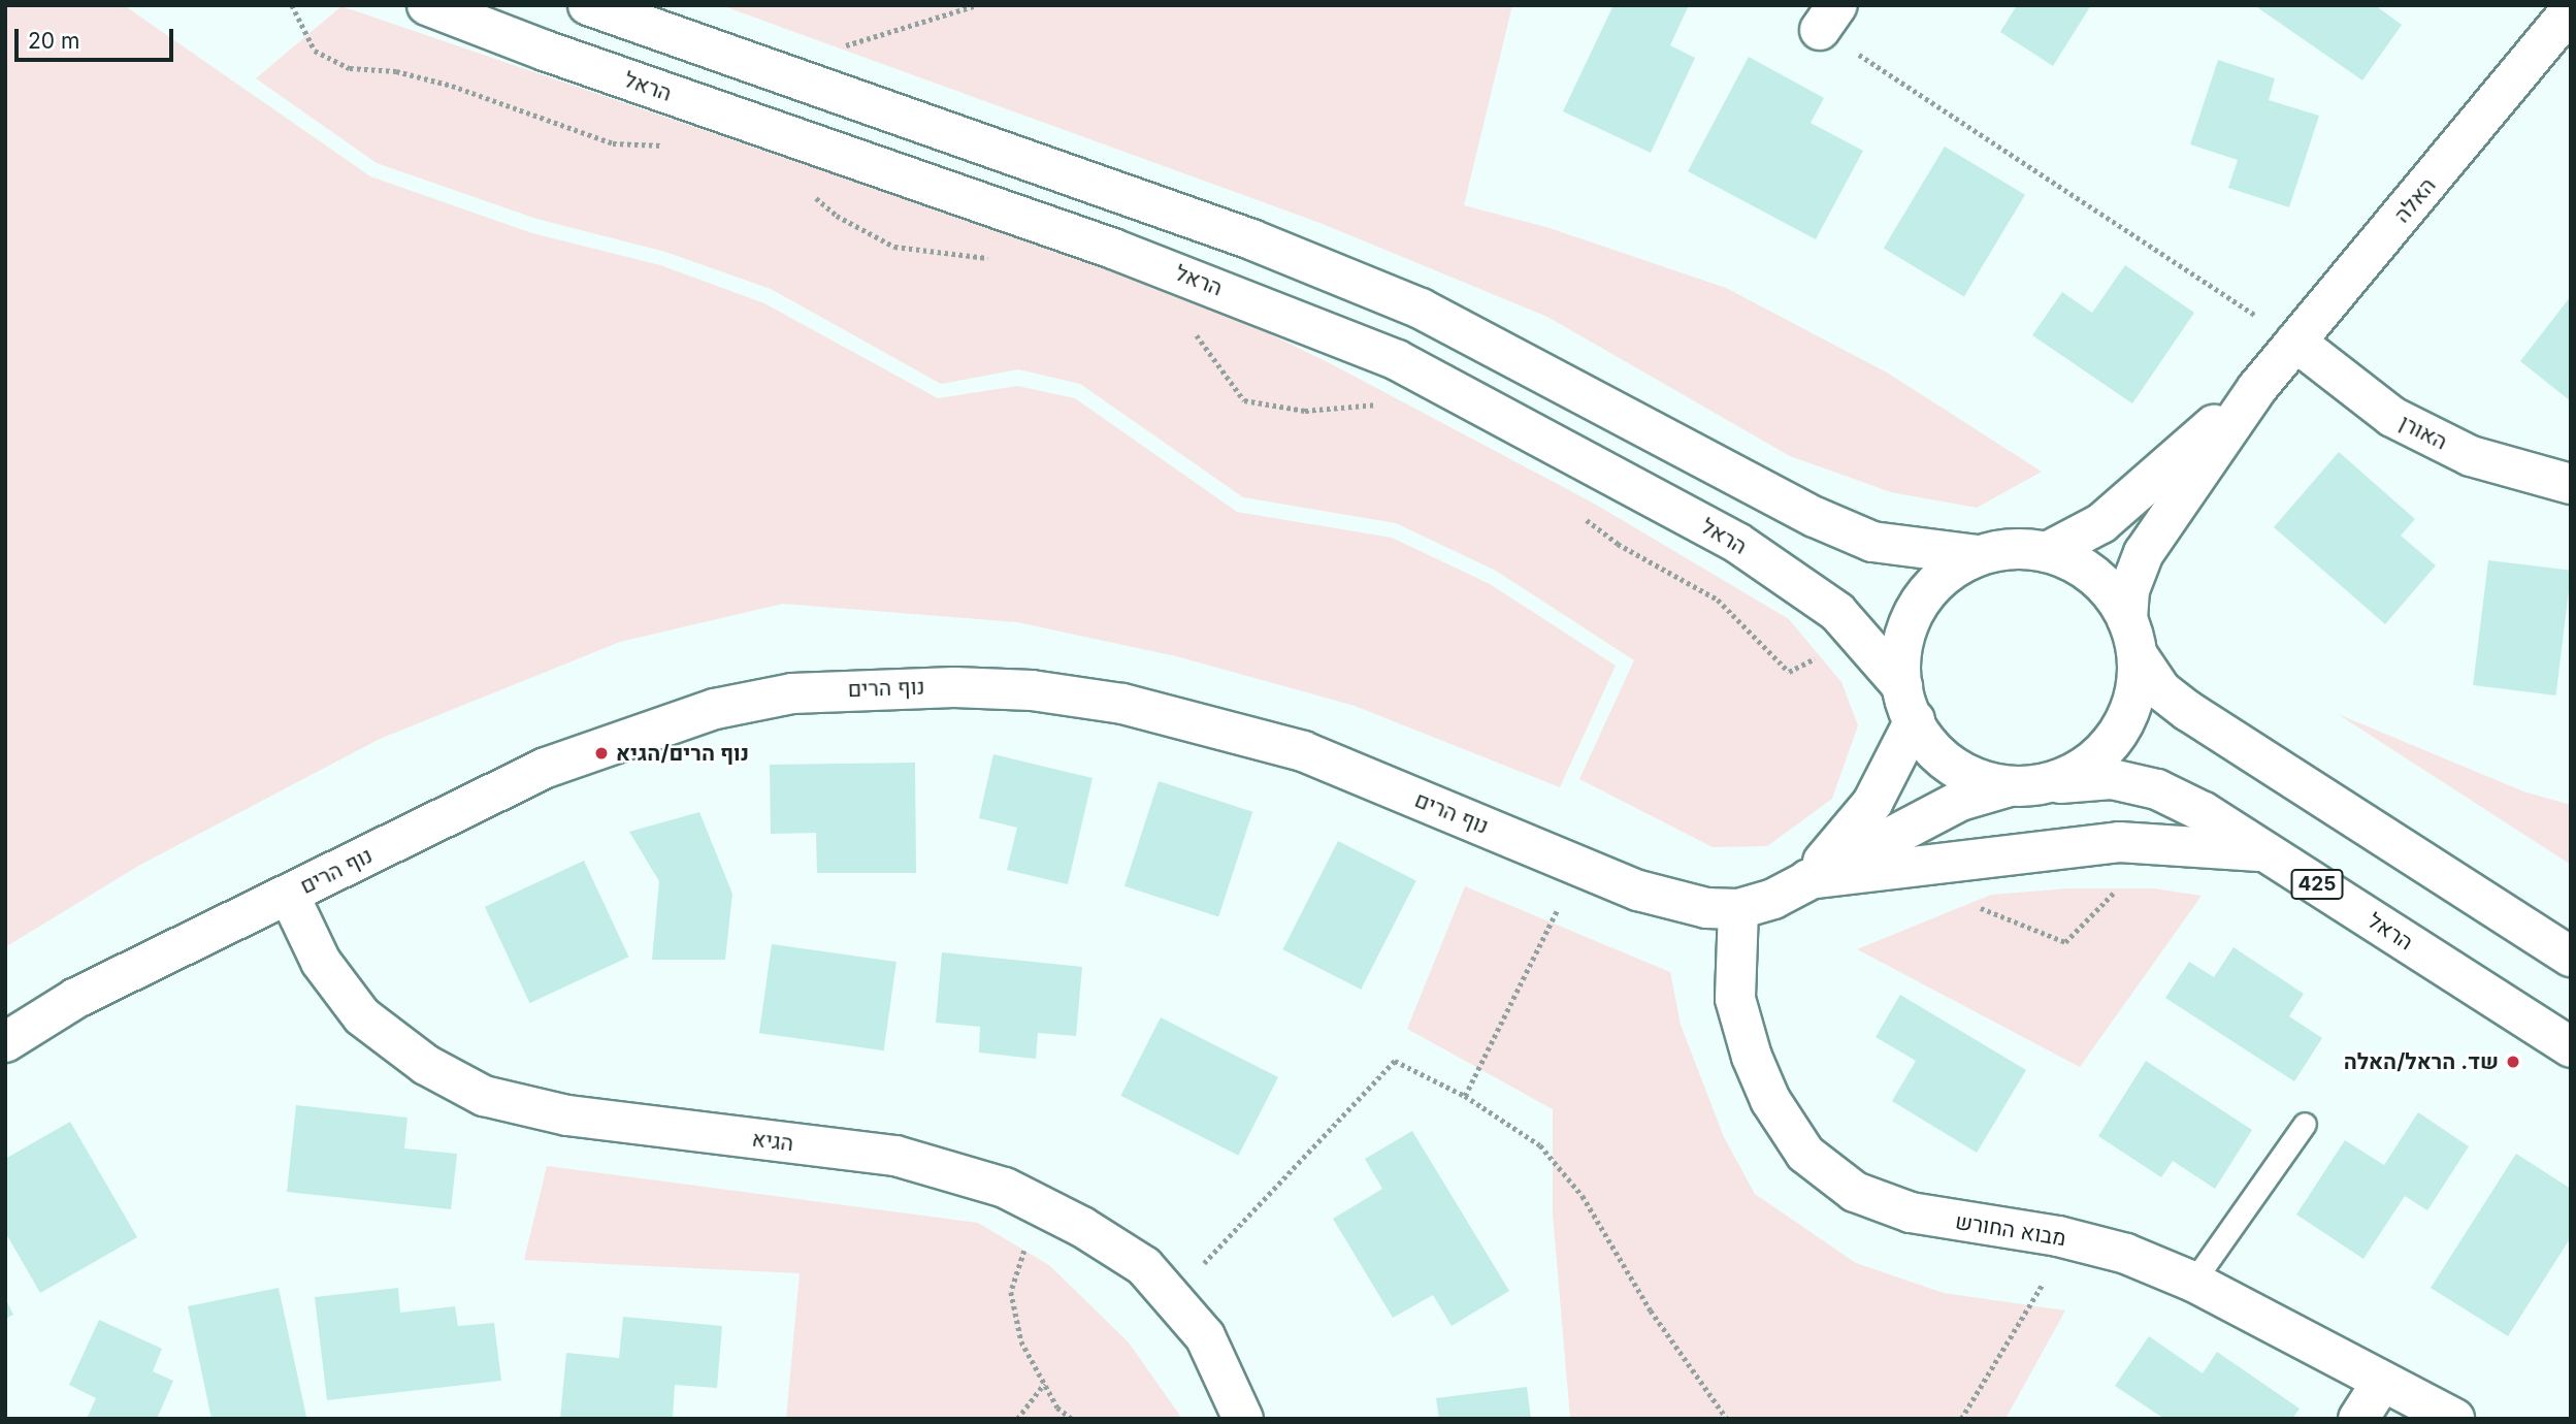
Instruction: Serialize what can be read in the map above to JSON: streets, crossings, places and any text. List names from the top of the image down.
{
  "streets": {
    "street": [
      "הראל",
      "האלה",
      "האורן",
      "נוף הרים",
      "425",
      "הגיא",
      "מבוא החורש"
    ]
  },
  "crossings": [
    ["הראל", "האלה"],
    ["הראל", "נוף הרים"],
    ["האלה", "האורן"],
    ["האלה", "נוף הרים"],
    ["נוף הרים", "הגיא"],
    ["נוף הרים", "מבוא החורש"]
  ],
  "places": ["נוף הרים/הגיא", "שד. הראל/האלה"],
  "scale_bar": "20 m"
}
